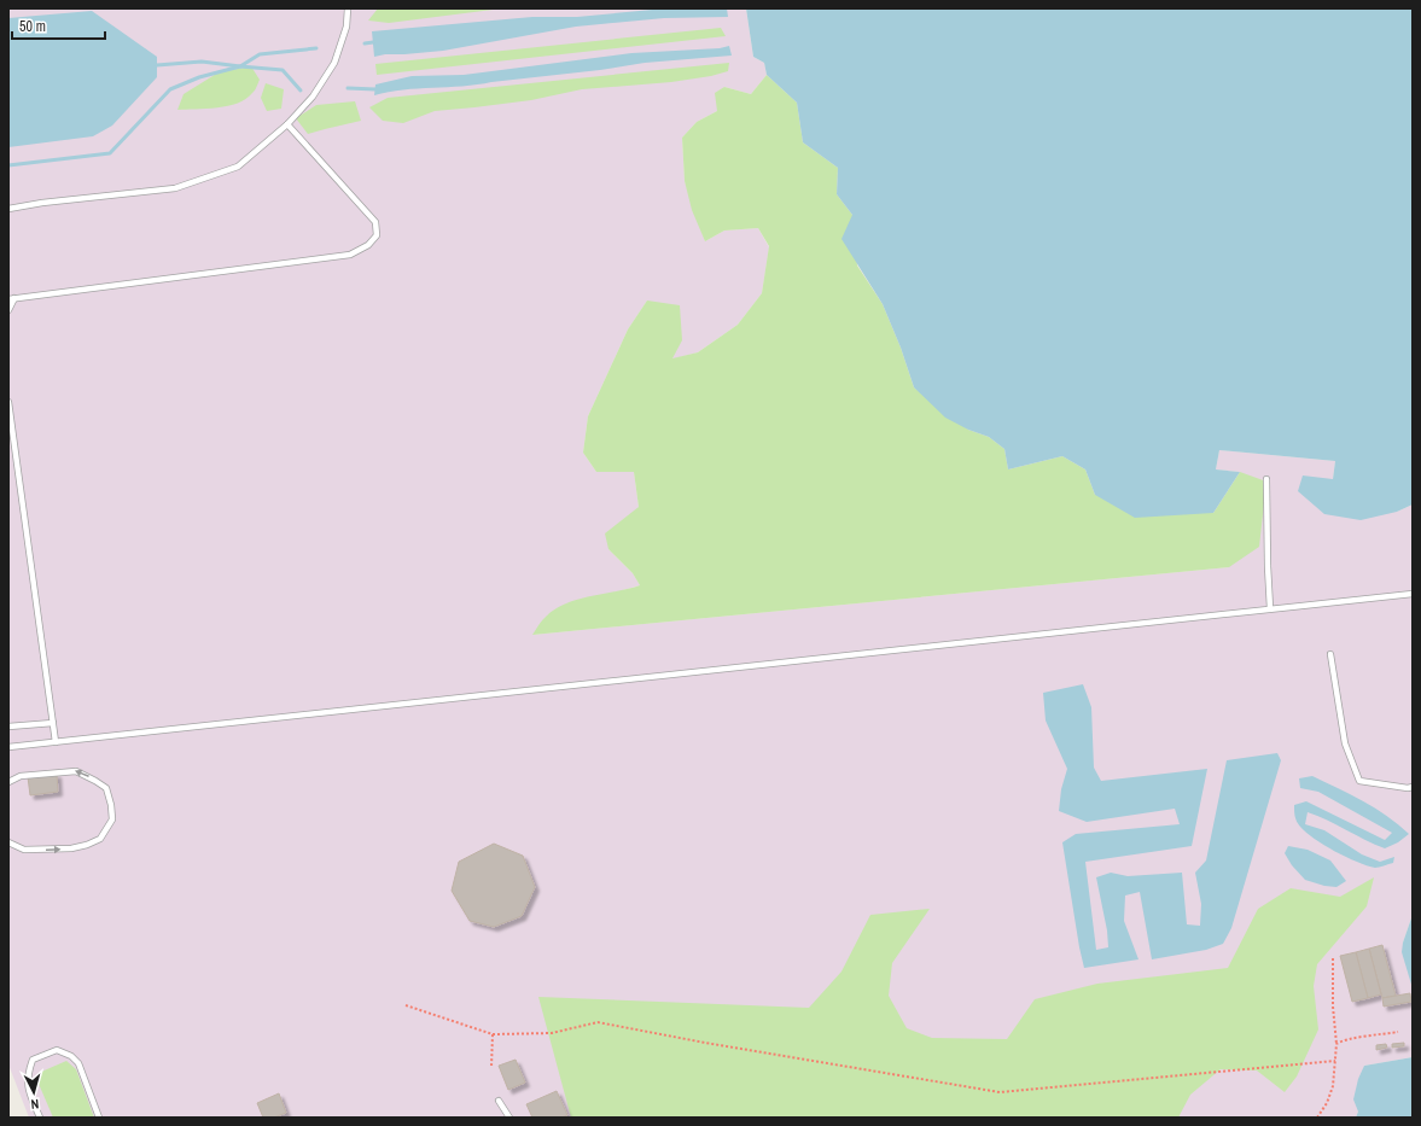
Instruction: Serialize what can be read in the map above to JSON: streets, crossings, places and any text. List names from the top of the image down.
{
  "scale_bar": "50 m",
  "north": "bottom"
}
